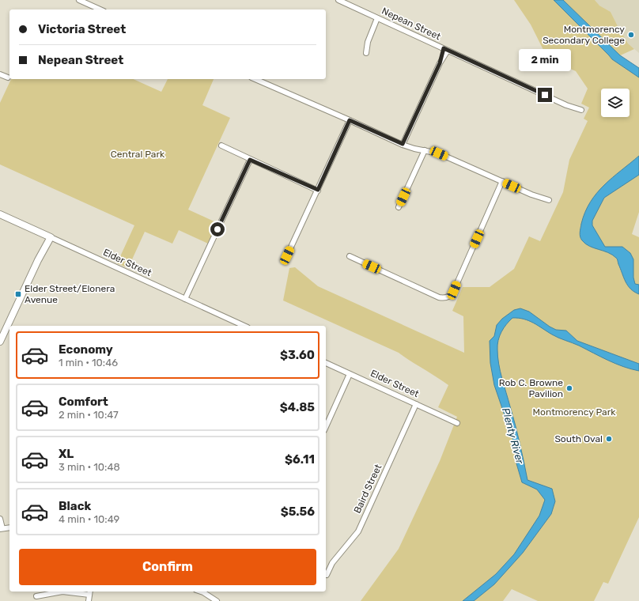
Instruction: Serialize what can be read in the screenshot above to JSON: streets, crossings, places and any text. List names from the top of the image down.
{
  "streets": {
    "street": ["Nepean Street", "Elder Street", "Baird Street"]
  },
  "crossings": [
    ["Elder Street", "Baird Street"]
  ],
  "water": ["Plenty River"],
  "parks": ["Central Park", "Montmorency Park"],
  "places": {
    "other": ["Montmorency Secondary College", "Rob C. Browne Pavilion", "South Oval"],
    "transit": ["Elder Street/Elonera Avenue"]
  },
  "page": {
    "banner": ["Victoria Street", "Nepean Street"],
    "bubble": "2 min",
    "list": [
      {
        "name": "Economy",
        "note": "1 min · 10:46",
        "value": "$3.60"
      },
      {
        "name": "Comfort",
        "note": "2 min · 10:47",
        "value": "$4.85"
      },
      {
        "name": "XL",
        "note": "3 min · 10:48",
        "value": "$6.11"
      },
      {
        "name": "Black",
        "note": "4 min · 10:49",
        "value": "$5.56"
      }
    ],
    "buttons": "Confirm"
  }
}
